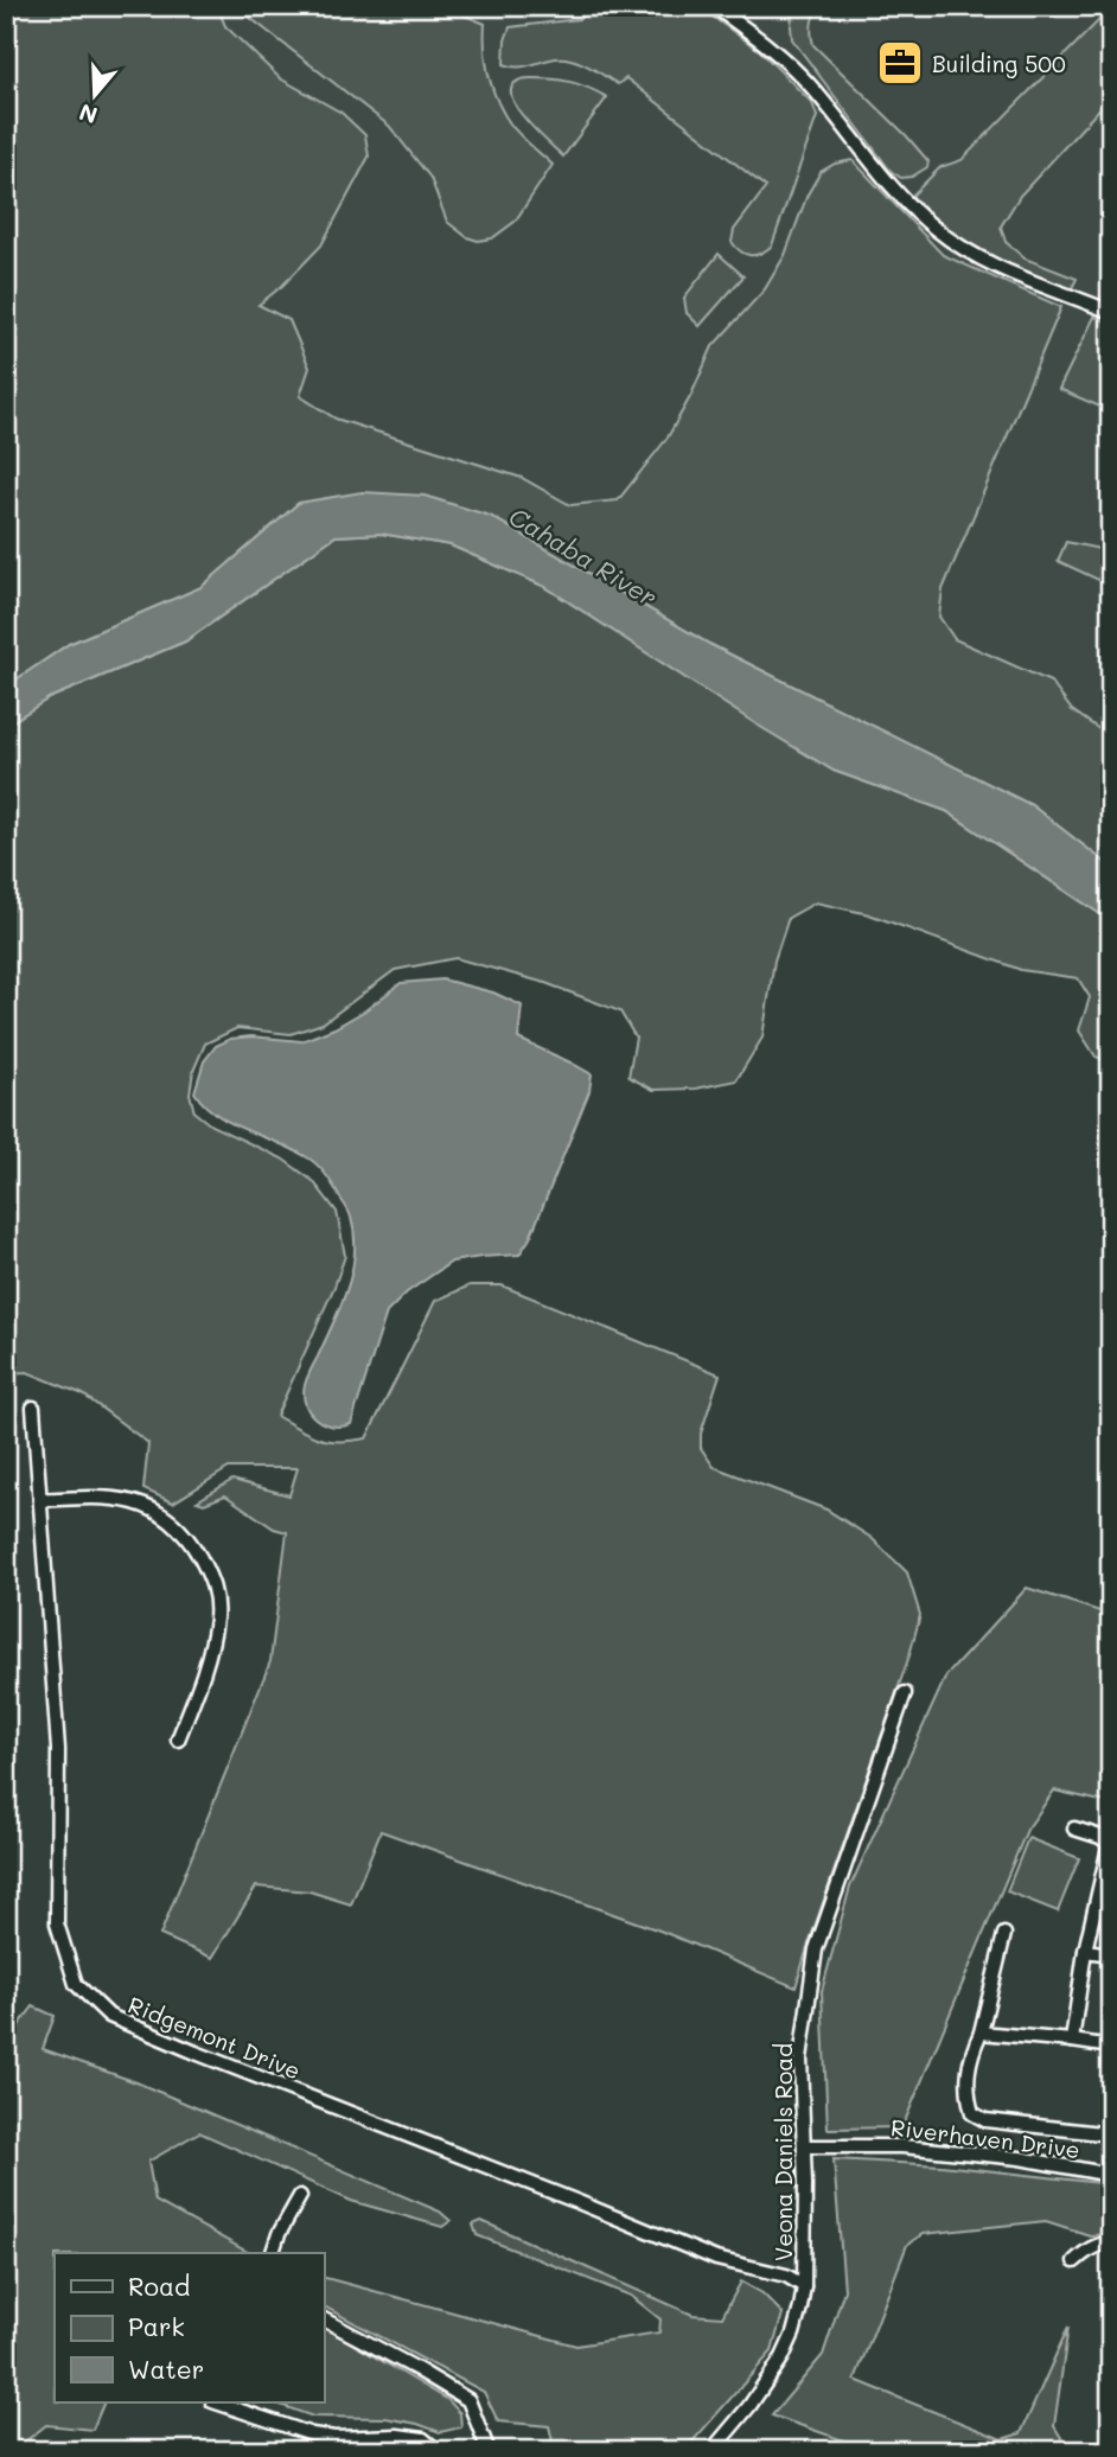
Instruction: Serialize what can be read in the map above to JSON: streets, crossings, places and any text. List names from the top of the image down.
{
  "streets": {
    "street": ["Ridgemont Drive", "Riverhaven Drive", "Veona Daniels Road"]
  },
  "crossings": [
    ["Ridgemont Drive", "Veona Daniels Road"],
    ["Riverhaven Drive", "Veona Daniels Road"]
  ],
  "water": ["Cahaba River"],
  "places": {
    "office": ["Building 500"]
  },
  "legend": ["Road", "Park", "Water"],
  "north": "bottom"
}
